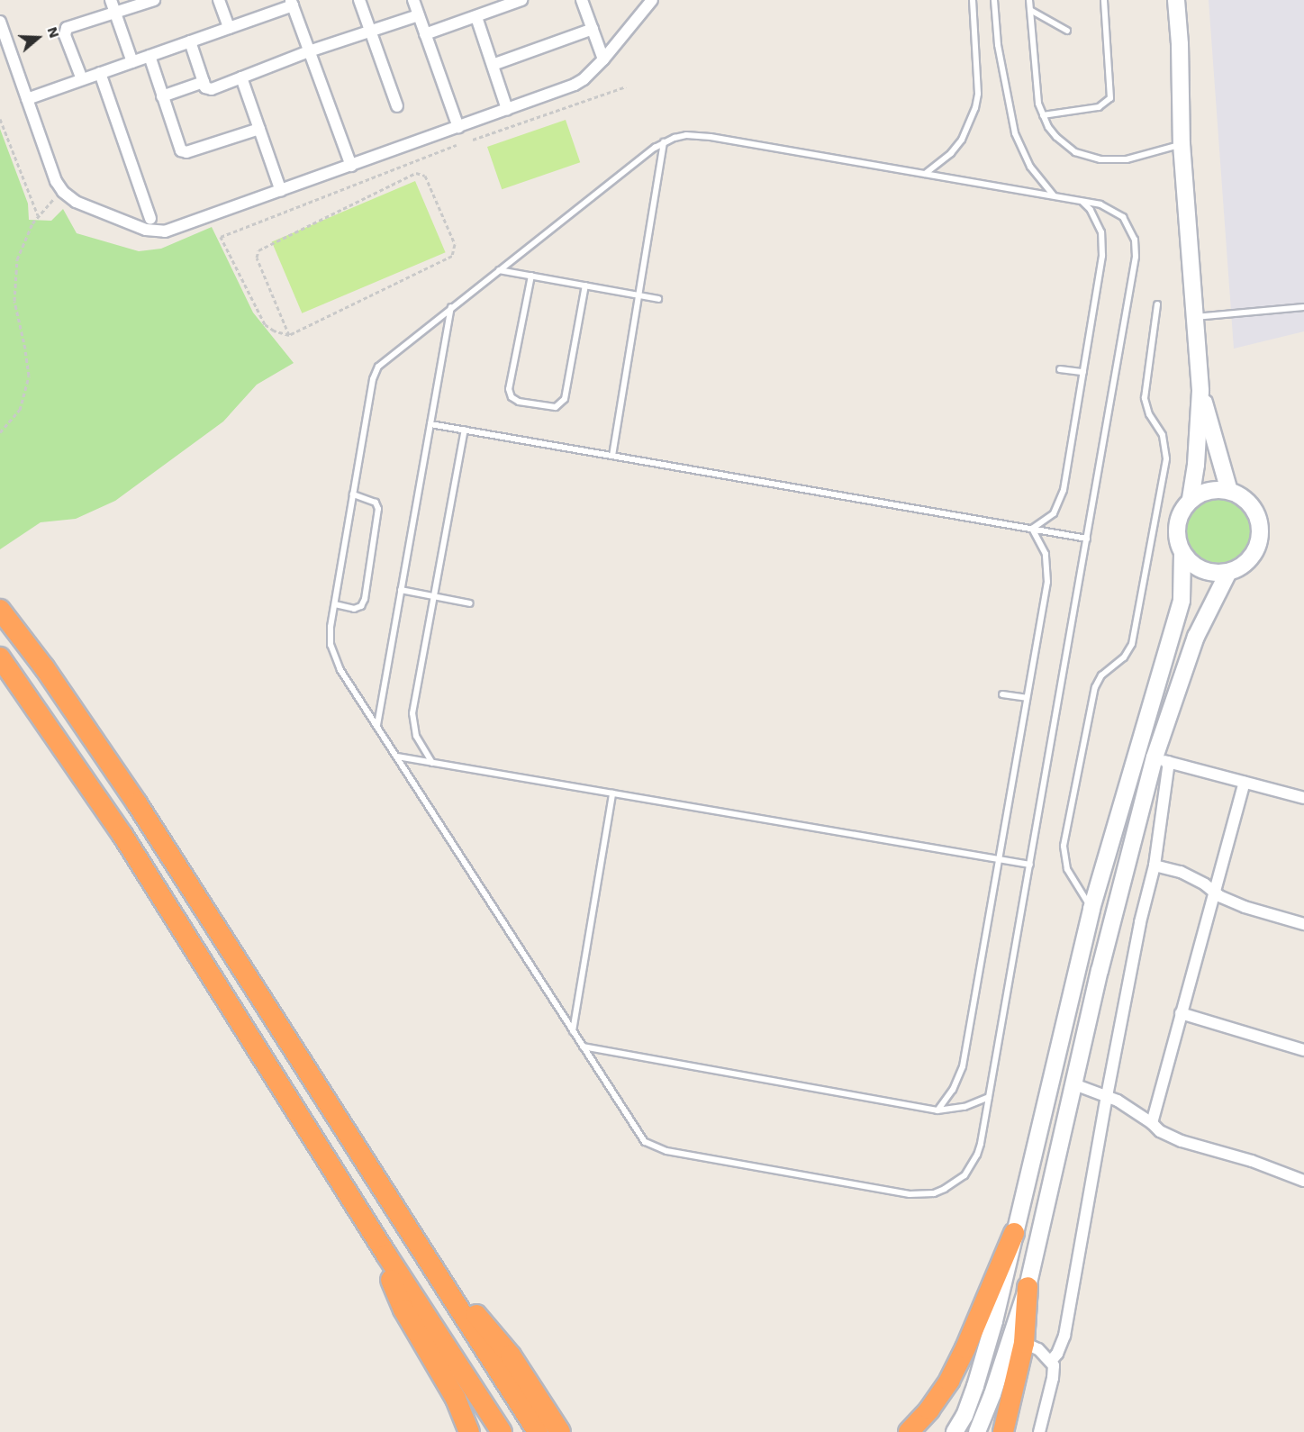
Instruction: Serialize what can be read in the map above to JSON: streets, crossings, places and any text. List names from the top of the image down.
{
  "north": "right"
}
